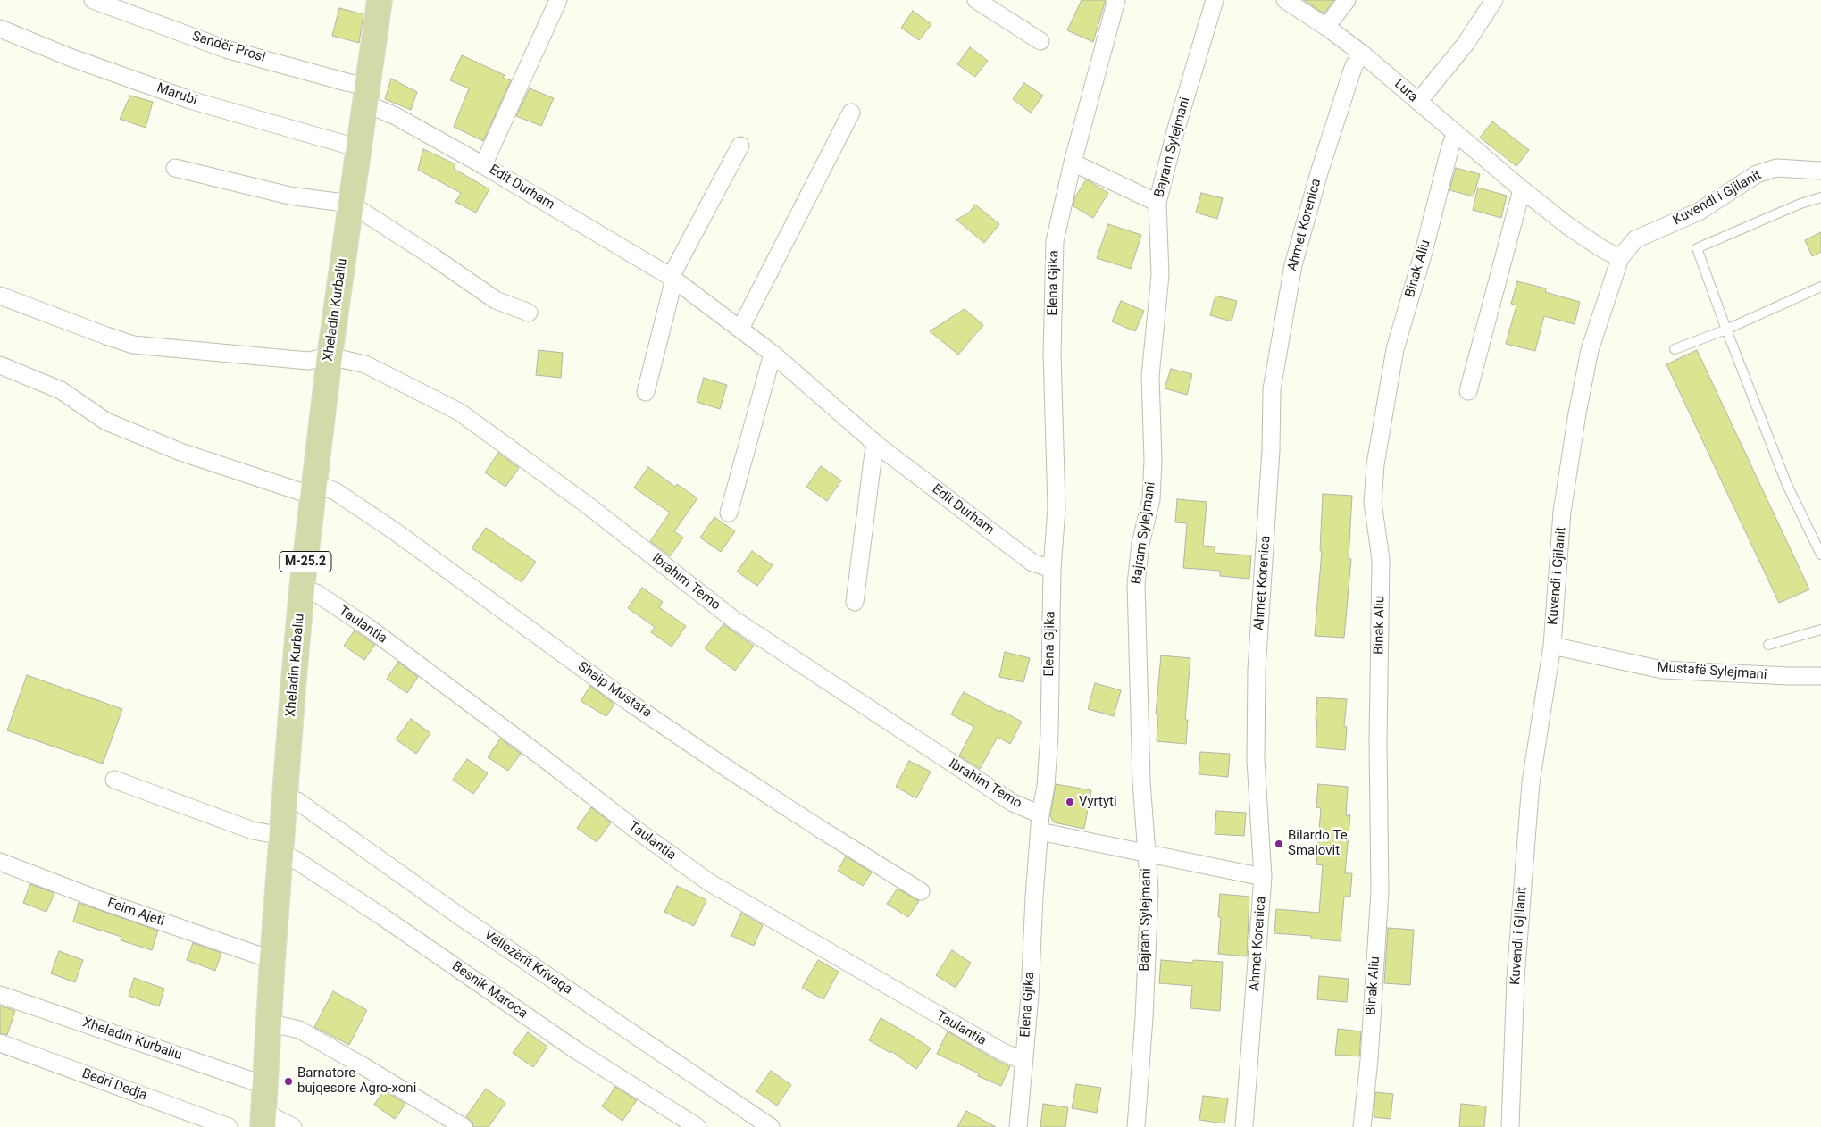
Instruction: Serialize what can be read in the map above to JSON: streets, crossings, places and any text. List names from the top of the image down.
{
  "streets": {
    "main road": ["Xheladin Kurbaliu", "M-25.2"],
    "street": [
      "Sandër Prosi",
      "Lura",
      "Marubi",
      "Bajram Sylejmani",
      "Edit Durham",
      "Kuvendi i Gjilanit",
      "Ahmet Korenica",
      "Binak Aliu",
      "Elena Gjika",
      "Ibrahim Temo",
      "Taulantia",
      "Mustafë Sylejmani",
      "Shaip Mustafa",
      "Feim Ajeti",
      "Vëllezërit Krivaqa",
      "Besnik Maroca",
      "Bedri Dedja"
    ]
  },
  "crossings": [
    ["Sandër Prosi", "Edit Durham"],
    ["Sandër Prosi", "Xheladin Kurbaliu"],
    ["Lura", "Kuvendi i Gjilanit"],
    ["Lura", "Ahmet Korenica"],
    ["Lura", "Binak Aliu"],
    ["Marubi", "Xheladin Kurbaliu"],
    ["Edit Durham", "Elena Gjika"],
    ["Edit Durham", "Xheladin Kurbaliu"],
    ["Kuvendi i Gjilanit", "Mustafë Sylejmani"],
    ["Elena Gjika", "Ibrahim Temo"],
    ["Elena Gjika", "Taulantia"],
    ["Xheladin Kurbaliu", "Ibrahim Temo"],
    ["Xheladin Kurbaliu", "Taulantia"],
    ["Xheladin Kurbaliu", "Shaip Mustafa"],
    ["Xheladin Kurbaliu", "Feim Ajeti"],
    ["Xheladin Kurbaliu", "Vëllezërit Krivaqa"],
    ["Xheladin Kurbaliu", "Besnik Maroca"]
  ],
  "places": ["Vyrtyti", "Bilardo Te Smalovit", "Barnatore bujqesore Agro-xoni"]
}
